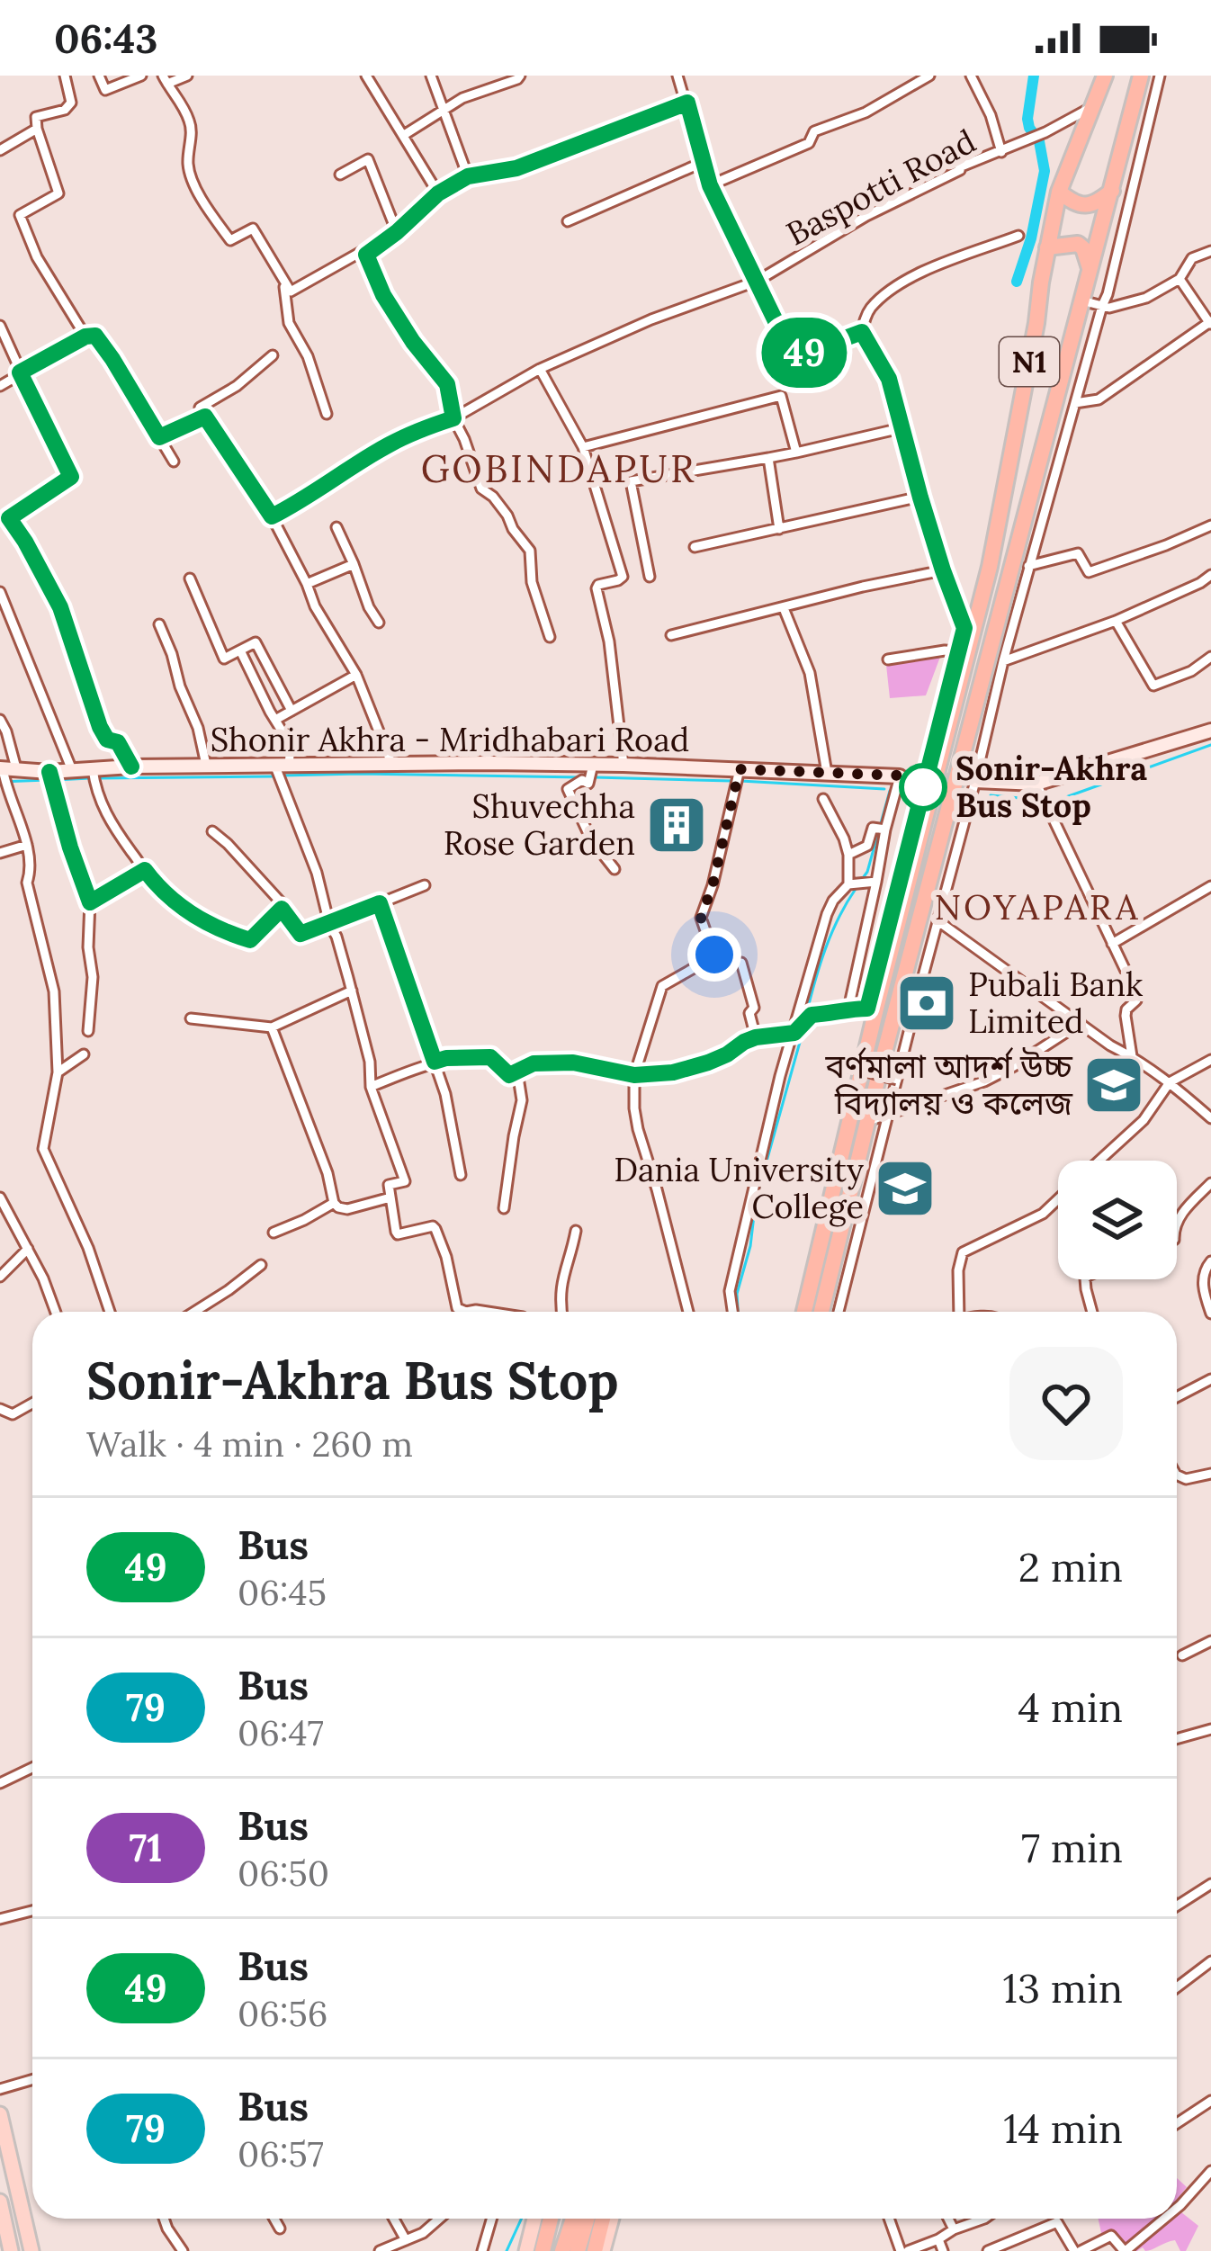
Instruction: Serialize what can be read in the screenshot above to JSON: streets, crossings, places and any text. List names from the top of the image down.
{
  "streets": {
    "highway": ["N1"],
    "main road": ["Shonir Akhra - Mridhabari Road"],
    "street": ["Baspotti Road"]
  },
  "crossings": [
    ["Baspotti Road", "N1"]
  ],
  "districts": ["GOBINDAPUR", "NOYAPARA"],
  "places": {
    "other": ["Sonir-Akhra Bus Stop"],
    "building": ["Shuvechha Rose Garden"],
    "bank": ["Pubali Bank Limited"],
    "school or university": ["বর্ণমালা আদর্শ উচ্চ বিদ্যালয় ও কলেজ", "Dania University College"]
  },
  "lines": ["bus line 49"],
  "page": {
    "status": "06:43",
    "on_map": "49",
    "heading": ["Sonir-Akhra Bus Stop", "Walk · 4 min · 260 m"],
    "list": [
      {
        "mark": "49",
        "name": "Bus",
        "note": "06:45",
        "value": "2 min"
      },
      {
        "mark": "79",
        "name": "Bus",
        "note": "06:47",
        "value": "4 min"
      },
      {
        "mark": "71",
        "name": "Bus",
        "note": "06:50",
        "value": "7 min"
      },
      {
        "mark": "49",
        "name": "Bus",
        "note": "06:56",
        "value": "13 min"
      },
      {
        "mark": "79",
        "name": "Bus",
        "note": "06:57",
        "value": "14 min"
      }
    ]
  }
}
